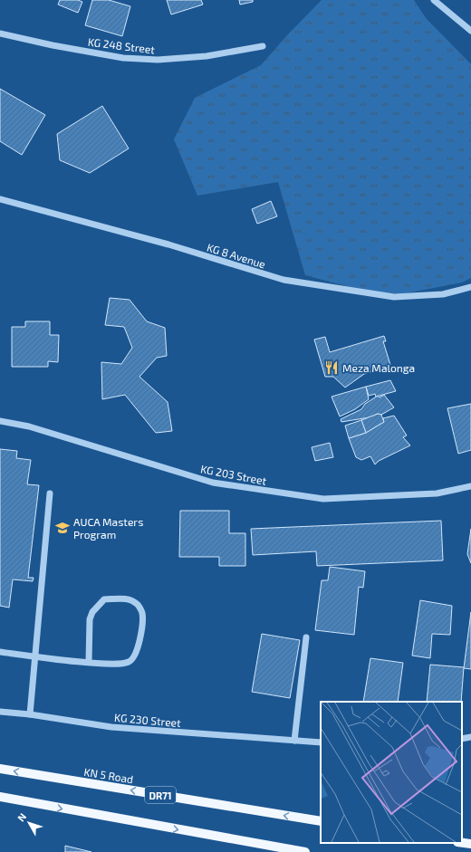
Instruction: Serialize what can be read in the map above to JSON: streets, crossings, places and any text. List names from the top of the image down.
{
  "streets": {
    "main road": ["KN 5 Road", "DR71"],
    "street": [
      "KG 248 Street",
      "KG 8 Avenue",
      "KG 203 Street",
      "KG 230 Street"
    ]
  },
  "places": {
    "restaurant": ["Meza Malonga"],
    "school or university": ["AUCA Masters Program"]
  },
  "north": "top left"
}
